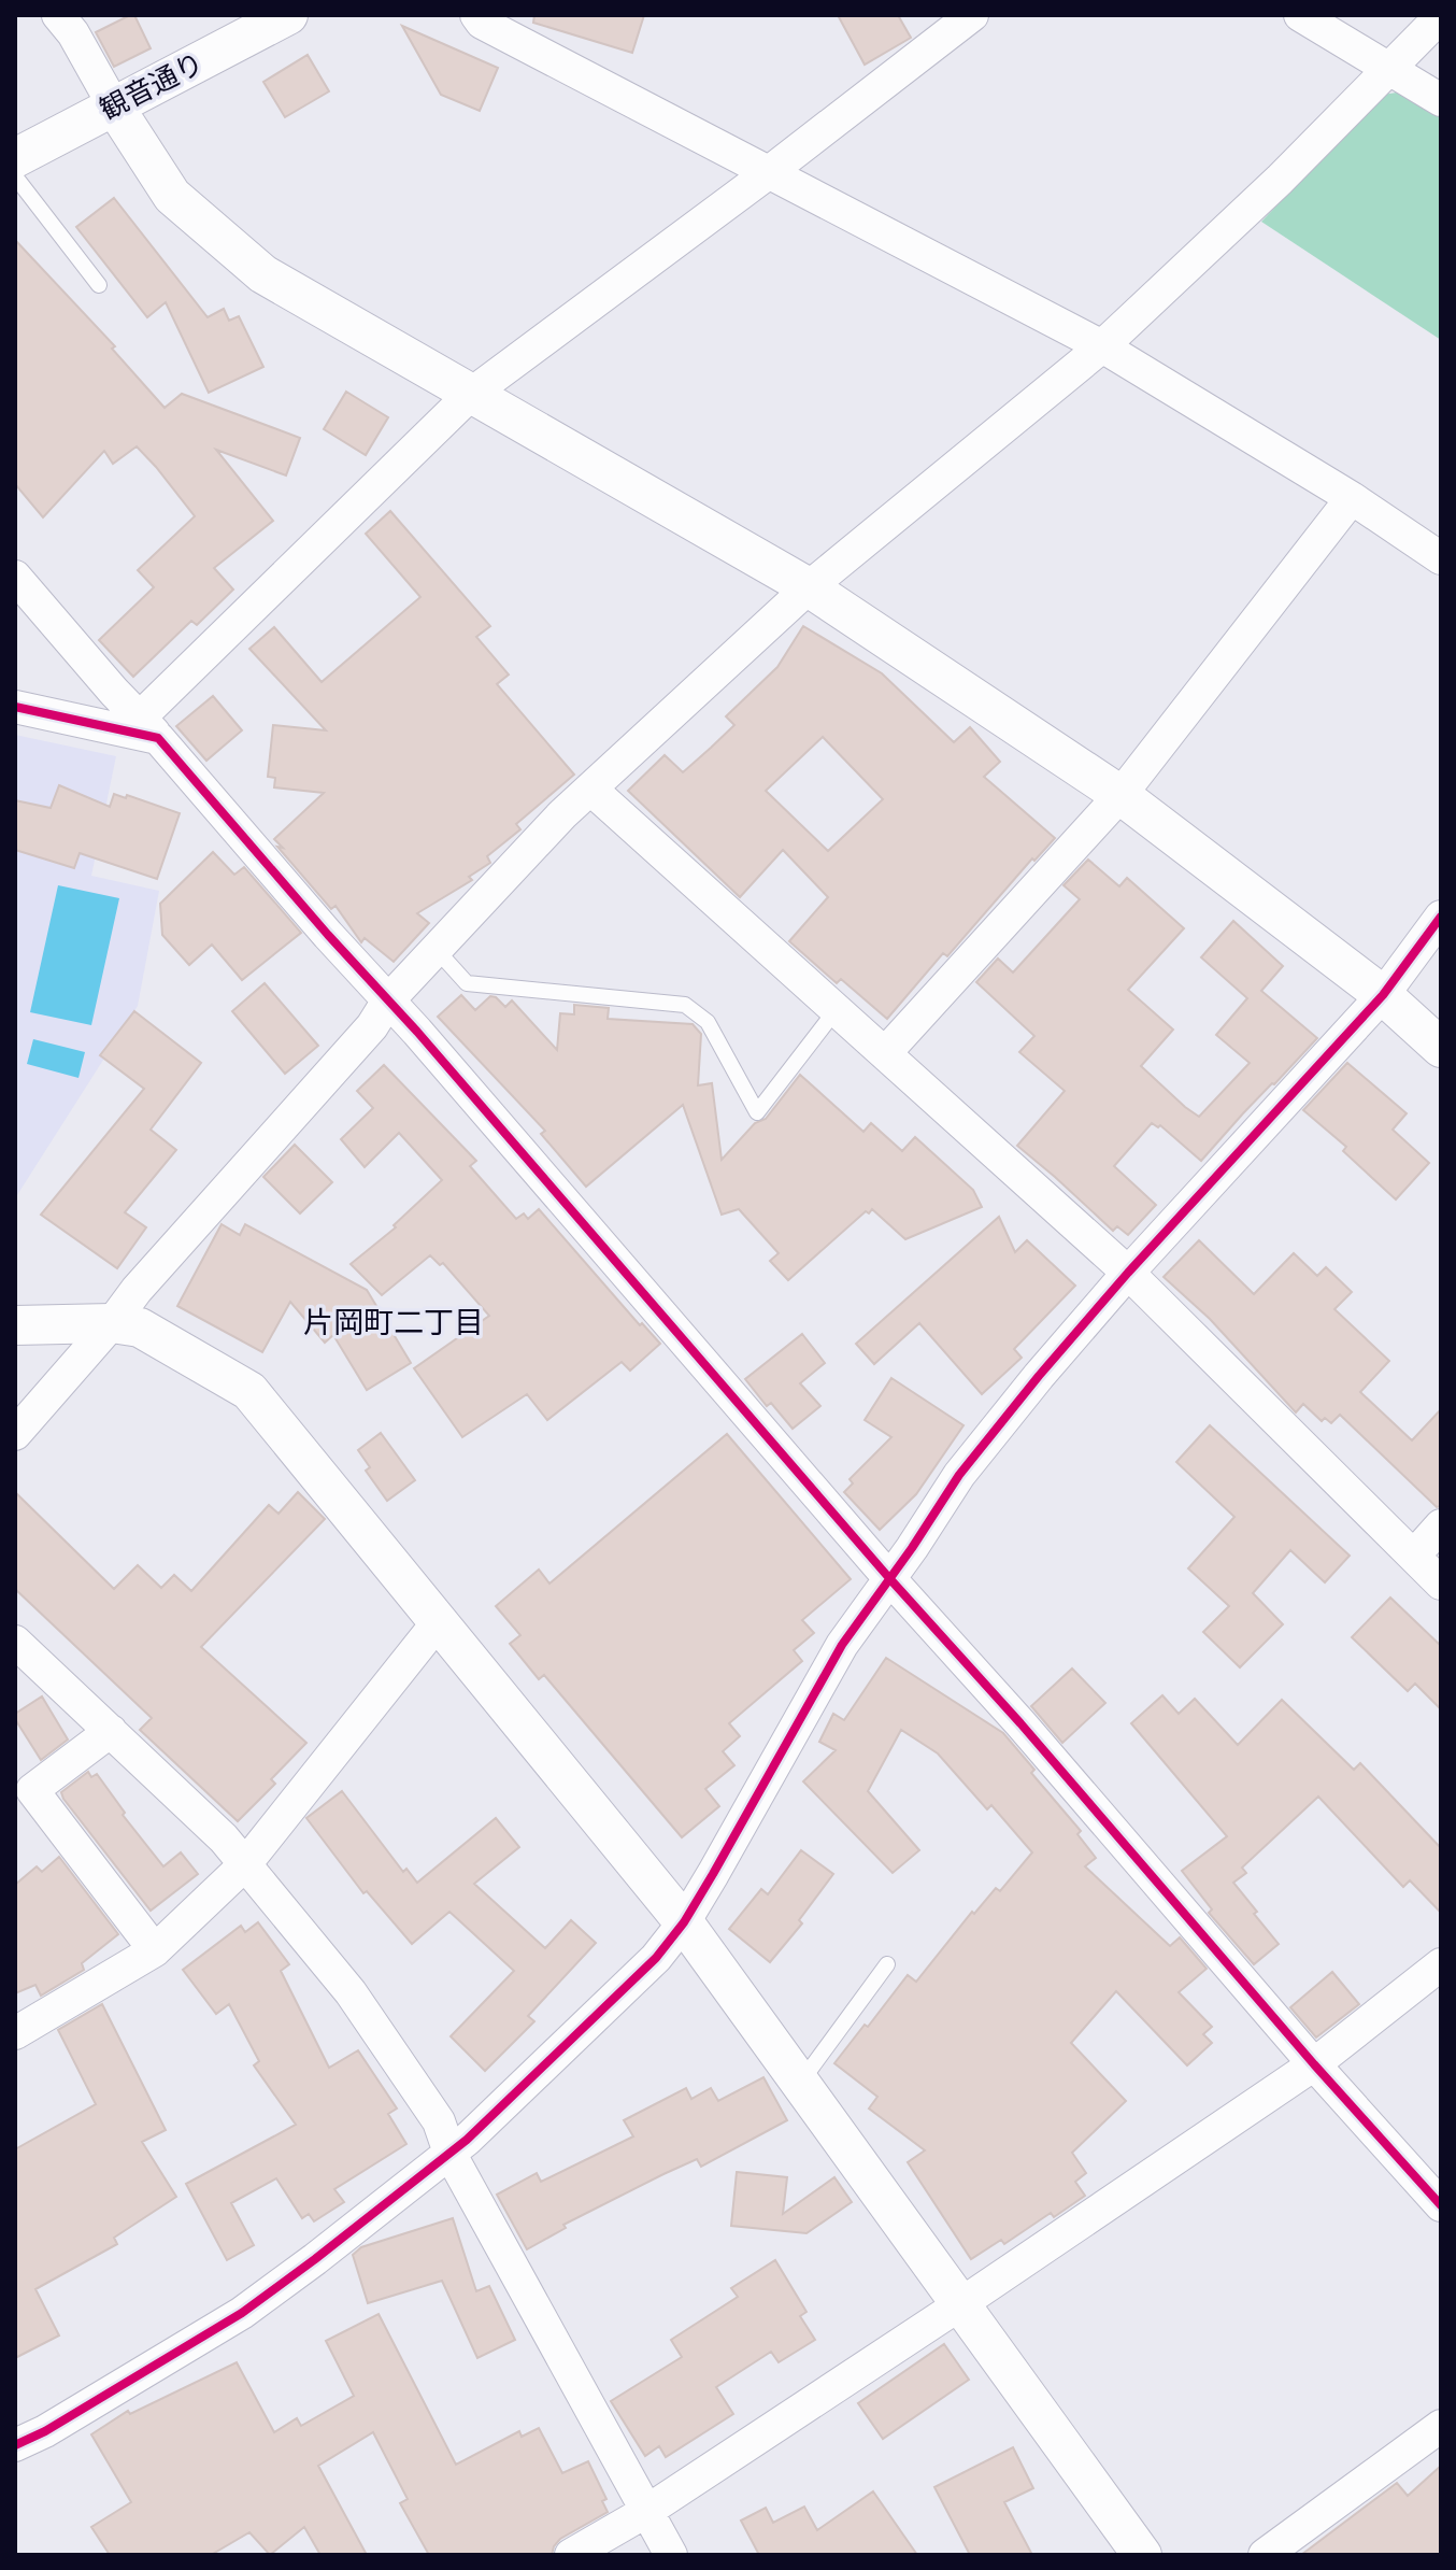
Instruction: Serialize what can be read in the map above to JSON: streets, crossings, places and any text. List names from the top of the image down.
{
  "streets": {
    "street": ["観音通り"]
  },
  "districts": ["片岡町二丁目"]
}
